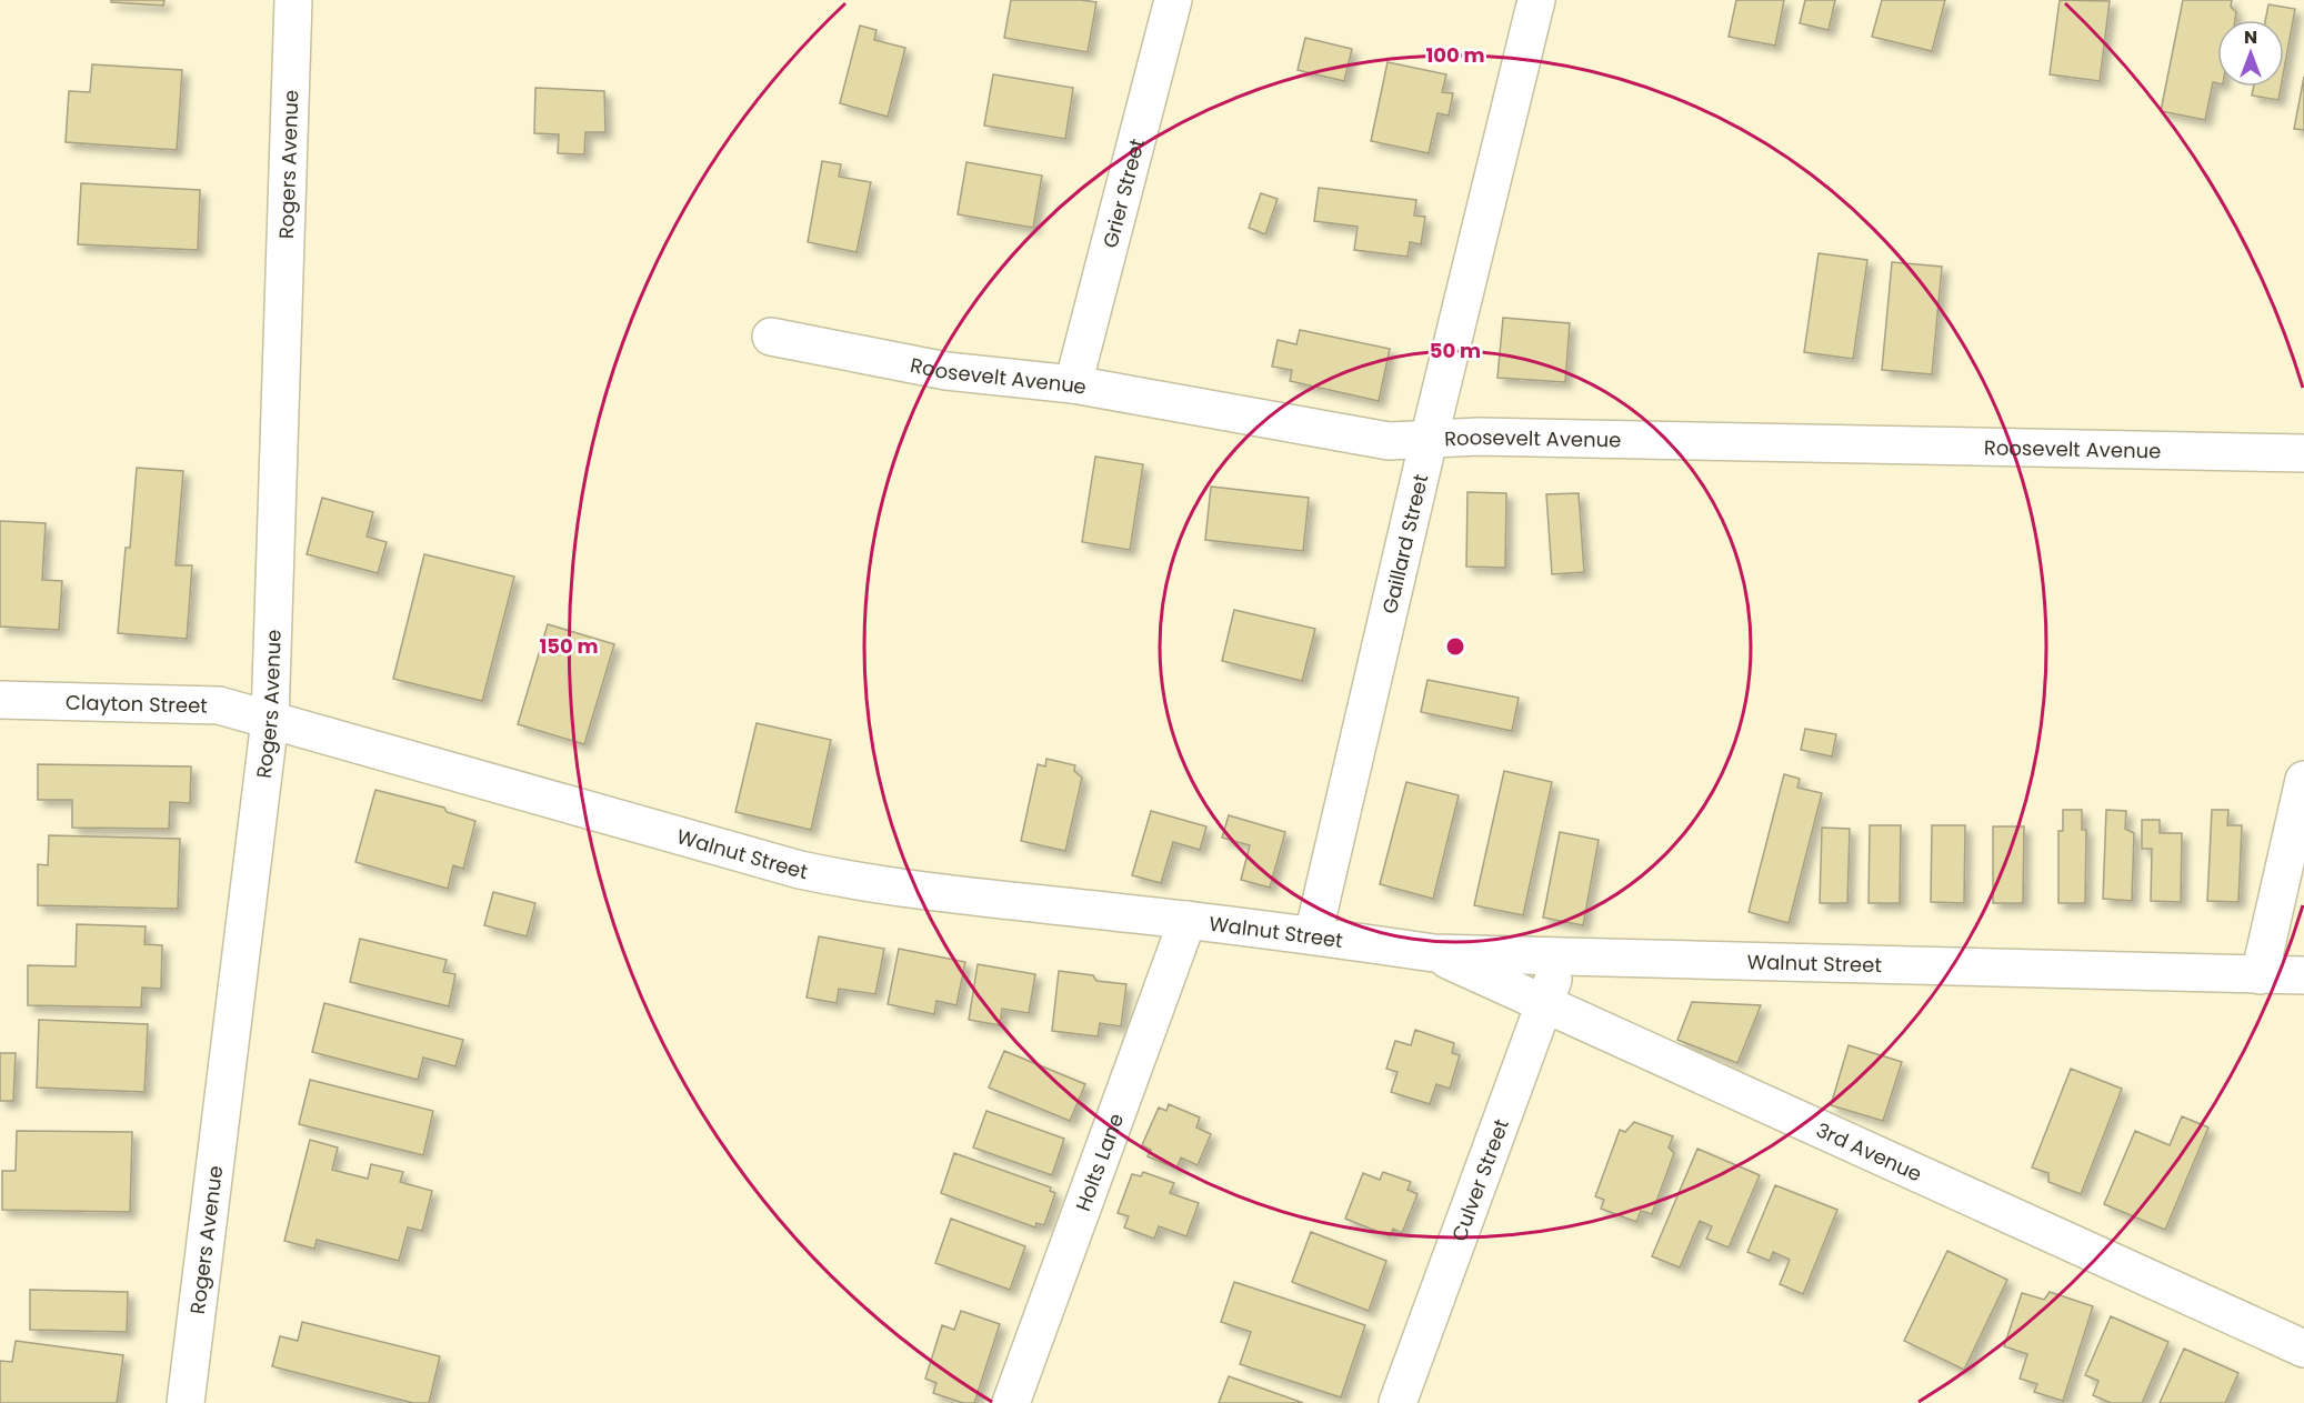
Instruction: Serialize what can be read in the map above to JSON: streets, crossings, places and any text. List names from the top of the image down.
{
  "streets": {
    "street": [
      "Rogers Avenue",
      "Grier Street",
      "Roosevelt Avenue",
      "Gaillard Street",
      "Clayton Street",
      "Walnut Street",
      "3rd Avenue",
      "Holts Lane",
      "Culver Street"
    ]
  },
  "crossings": [
    ["Rogers Avenue", "Clayton Street"],
    ["Rogers Avenue", "Walnut Street"],
    ["Grier Street", "Roosevelt Avenue"],
    ["Roosevelt Avenue", "Gaillard Street"],
    ["Gaillard Street", "Walnut Street"],
    ["Clayton Street", "Walnut Street"],
    ["Walnut Street", "3rd Avenue"],
    ["Walnut Street", "Holts Lane"],
    ["Walnut Street", "Culver Street"],
    ["3rd Avenue", "Culver Street"]
  ],
  "north": "top",
  "rings": ["100 m", "50 m", "150 m"]
}
